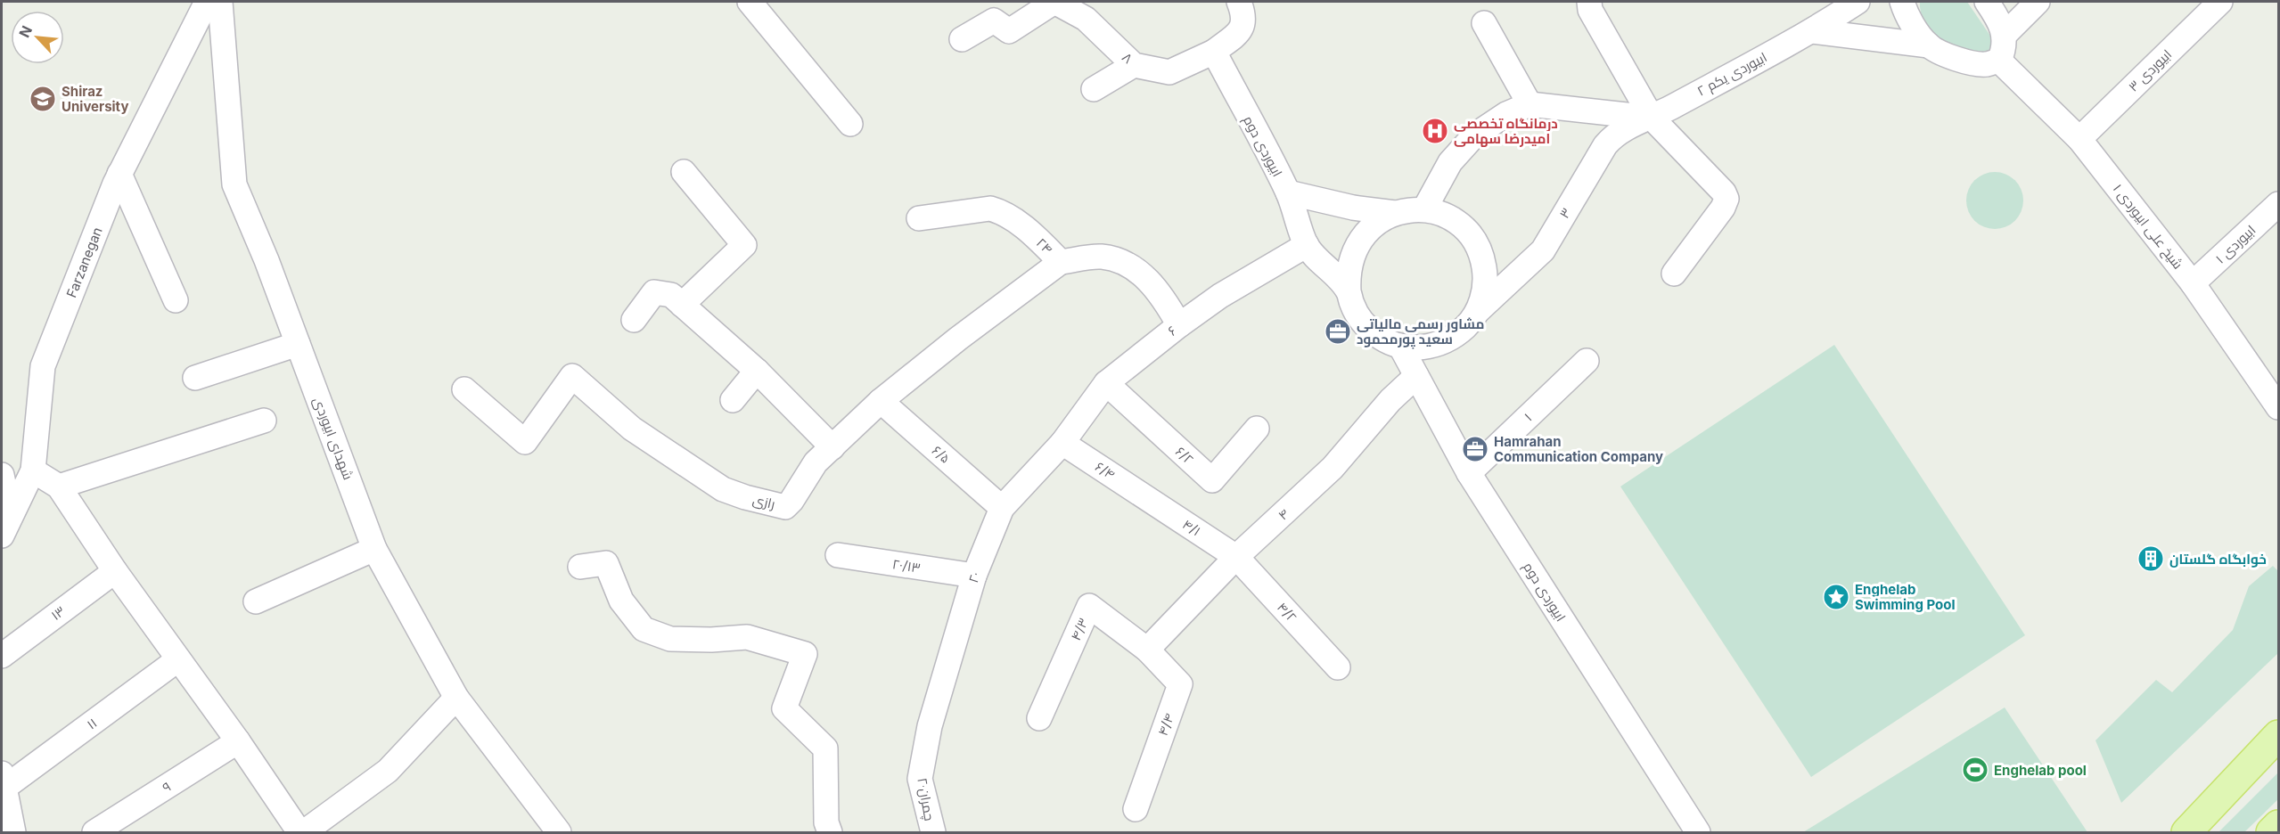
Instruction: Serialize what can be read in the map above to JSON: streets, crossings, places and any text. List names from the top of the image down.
{
  "streets": {
    "street": [
      "۸",
      "۳ ابیوردی",
      "۲ ابیوردی یکم",
      "ابیوردی دوم",
      "۳",
      "شیخ علی ابیوردی ۱",
      "۱ ابیوردی",
      "۲۴",
      "Farzanegan",
      "۶",
      "۱",
      "شهدای ابیوردی",
      "۶/۵",
      "۶/۲",
      "۶/۴",
      "رازی",
      "۴",
      "۴/۱",
      "۲۰/۱۳",
      "۲۰",
      "۴/۲",
      "۱۳",
      "۴/۳",
      "۱۱",
      "۴/۴",
      "۹",
      "چمران۲۰"
    ]
  },
  "crossings": [
    ["۸", "ابیوردی دوم"],
    ["۳ ابیوردی", "شیخ علی ابیوردی ۱"],
    ["۲ ابیوردی یکم", "۳"],
    ["ابیوردی دوم", "۳"],
    ["ابیوردی دوم", "۶"],
    ["ابیوردی دوم", "۱"],
    ["ابیوردی دوم", "۴"],
    ["۳", "۴"],
    ["شیخ علی ابیوردی ۱", "۱ ابیوردی"],
    ["۲۴", "۶"],
    ["۲۴", "رازی"],
    ["۶", "۶/۲"],
    ["۶", "۶/۴"],
    ["۶", "۲۰"],
    ["۶/۵", "رازی"],
    ["۶/۵", "۲۰"],
    ["۶/۴", "۴/۱"],
    ["۶/۴", "۲۰"],
    ["۴", "۴/۱"],
    ["۴", "۴/۲"],
    ["۴", "۴/۳"],
    ["۴", "۴/۴"],
    ["۴/۱", "۴/۲"],
    ["۲۰/۱۳", "۲۰"],
    ["۲۰", "چمران۲۰"],
    ["۴/۳", "۴/۴"]
  ],
  "places": {
    "school or university": ["Shiraz University"],
    "hospital": ["درمانگاه تخصصی امیدرضا سهامی"],
    "office": ["مشاور رسمی مالیاتی سعید پورمحمود", "Hamrahan Communication Company"],
    "building": ["خوابگاه گلستان"],
    "place": ["Enghelab Swimming Pool"],
    "sports": ["Enghelab pool"]
  },
  "north": "top left"
}
